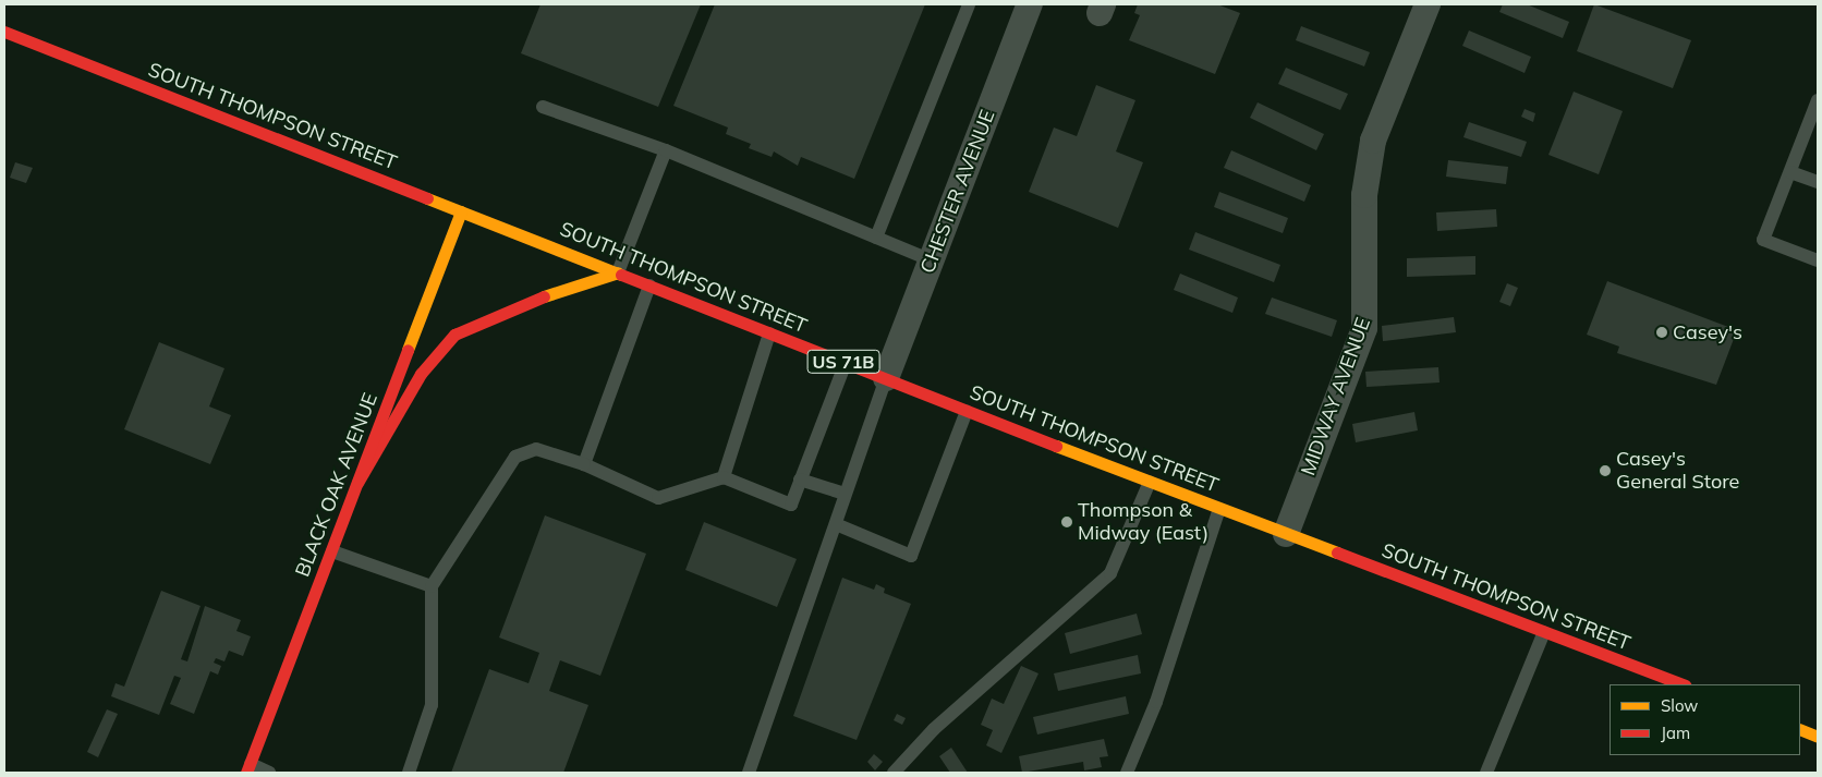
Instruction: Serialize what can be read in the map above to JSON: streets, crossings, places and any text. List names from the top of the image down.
{
  "streets": {
    "main road": ["SOUTH THOMPSON STREET", "US 71B", "BLACK OAK AVENUE"],
    "street": ["CHESTER AVENUE", "MIDWAY AVENUE"]
  },
  "crossings": [
    ["SOUTH THOMPSON STREET", "CHESTER AVENUE"],
    ["SOUTH THOMPSON STREET", "MIDWAY AVENUE"],
    ["SOUTH THOMPSON STREET", "BLACK OAK AVENUE"]
  ],
  "places": ["Casey's", "Casey's General Store", "Thompson & Midway (East)"],
  "legend": ["Slow", "Jam"]
}
